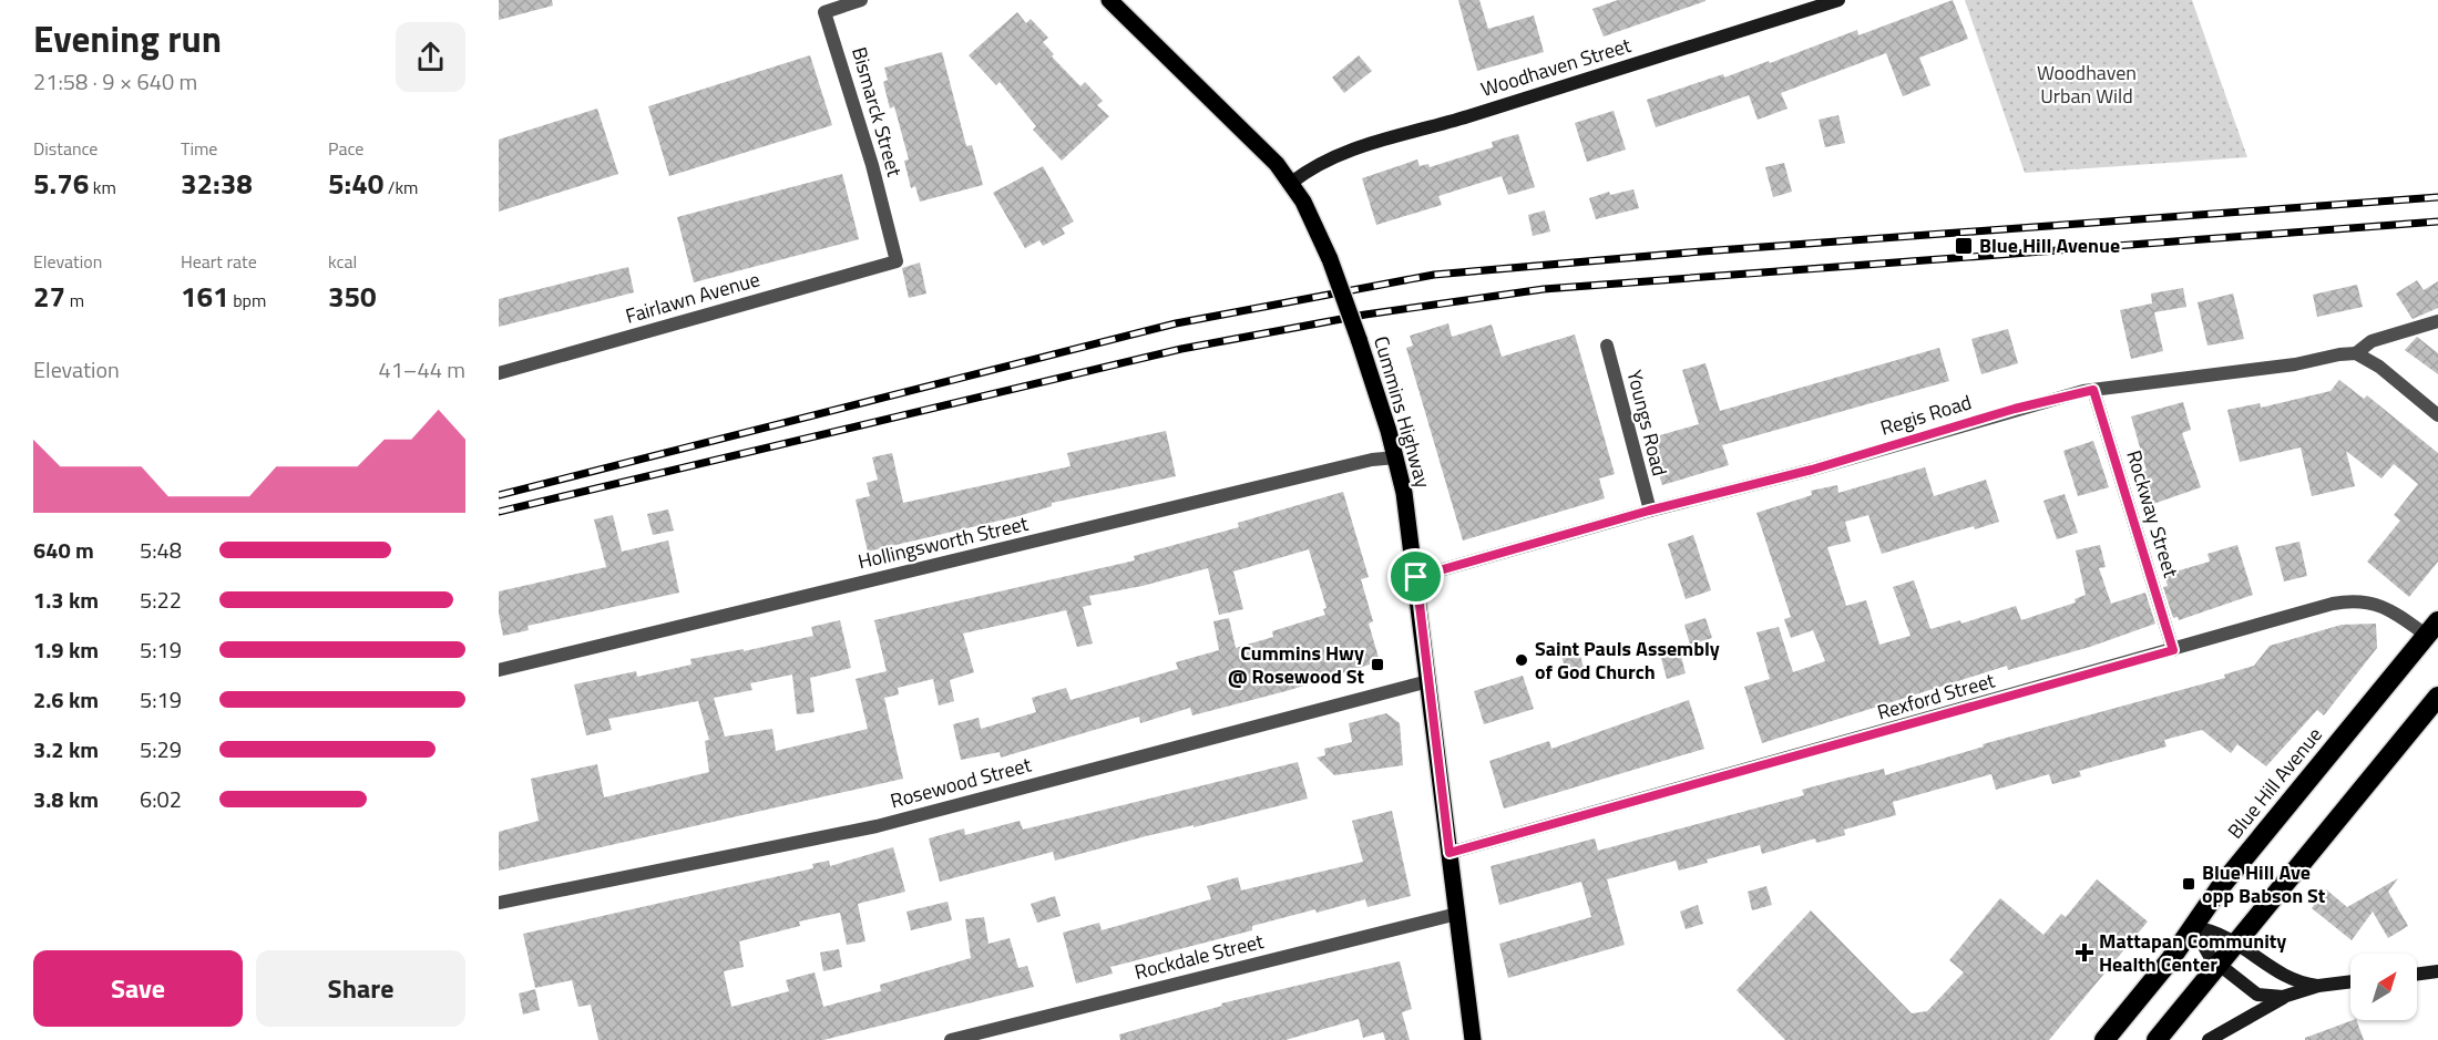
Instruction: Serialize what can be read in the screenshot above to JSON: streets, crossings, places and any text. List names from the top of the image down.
{
  "streets": {
    "highway": ["Blue Hill Avenue"],
    "main road": ["Cummins Highway"],
    "street": [
      "Woodhaven Street",
      "Bismarck Street",
      "Fairlawn Avenue",
      "Regis Road",
      "Youngs Road",
      "Rockway Street",
      "Hollingsworth Street",
      "Rexford Street",
      "Rosewood Street",
      "Rockdale Street"
    ]
  },
  "crossings": [
    ["Woodhaven Street", "Cummins Highway"],
    ["Bismarck Street", "Fairlawn Avenue"],
    ["Cummins Highway", "Regis Road"],
    ["Cummins Highway", "Hollingsworth Street"],
    ["Cummins Highway", "Rexford Street"],
    ["Cummins Highway", "Rosewood Street"],
    ["Cummins Highway", "Rockdale Street"],
    ["Regis Road", "Youngs Road"],
    ["Regis Road", "Rockway Street"],
    ["Rockway Street", "Rexford Street"],
    ["Rexford Street", "Blue Hill Avenue"]
  ],
  "parks": ["Woodhaven Urban Wild"],
  "places": {
    "transit": ["Blue Hill Avenue", "Cummins Hwy @ Rosewood St", "Blue Hill Ave opp Babson St"],
    "other": ["Saint Pauls Assembly of God Church"],
    "health": ["Mattapan Community Health Center"]
  },
  "north": "top right",
  "page": {
    "heading": ["Evening run", "21:58 · 9 × 640 m"],
    "stats": [
      ["Distance", "5.76 km"],
      ["Time", "32:38"],
      ["Pace", "5:40 /km"],
      ["Elevation", "27 m"],
      ["Heart rate", "161 bpm"],
      ["kcal", "350"]
    ],
    "chart": ["Elevation", "41–44 m"],
    "list": [
      {
        "name": "640 m",
        "note": "5:48"
      },
      {
        "name": "1.3 km",
        "note": "5:22"
      },
      {
        "name": "1.9 km",
        "note": "5:19"
      },
      {
        "name": "2.6 km",
        "note": "5:19"
      },
      {
        "name": "3.2 km",
        "note": "5:29"
      },
      {
        "name": "3.8 km",
        "note": "6:02"
      }
    ],
    "buttons": ["Save", "Share"]
  }
}
